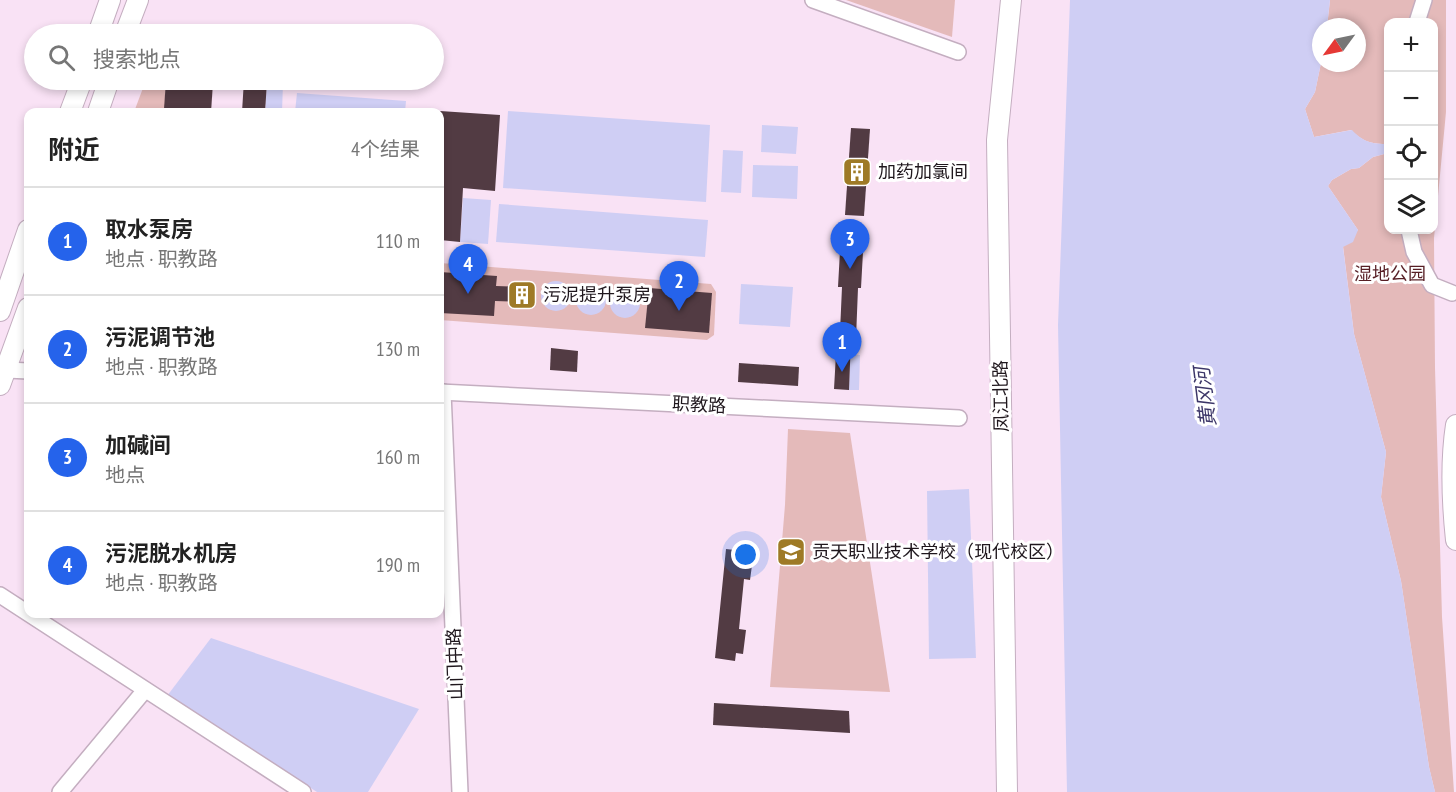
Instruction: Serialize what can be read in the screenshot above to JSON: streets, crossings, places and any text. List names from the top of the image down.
{
  "streets": {
    "main road": ["凤江北路"],
    "street": ["职教路", "山门中路"]
  },
  "water": ["黄冈河"],
  "parks": ["湿地公园"],
  "places": {
    "building": ["加药加氯间", "污泥提升泵房"],
    "school or university": ["贡天职业技术学校（现代校区）"]
  },
  "north": "bottom left",
  "page": {
    "map_buttons": ["+", "−"],
    "search": "搜索地点",
    "heading": ["附近", "4个结果"],
    "list": [
      {
        "mark": "1",
        "name": "取水泵房",
        "note": "地点 · 职教路",
        "value": "110 m"
      },
      {
        "mark": "2",
        "name": "污泥调节池",
        "note": "地点 · 职教路",
        "value": "130 m"
      },
      {
        "mark": "3",
        "name": "加碱间",
        "note": "地点",
        "value": "160 m"
      },
      {
        "mark": "4",
        "name": "污泥脱水机房",
        "note": "地点 · 职教路",
        "value": "190 m"
      }
    ],
    "pins": [
      "3",
      "4",
      "2",
      "1"
    ]
  }
}
